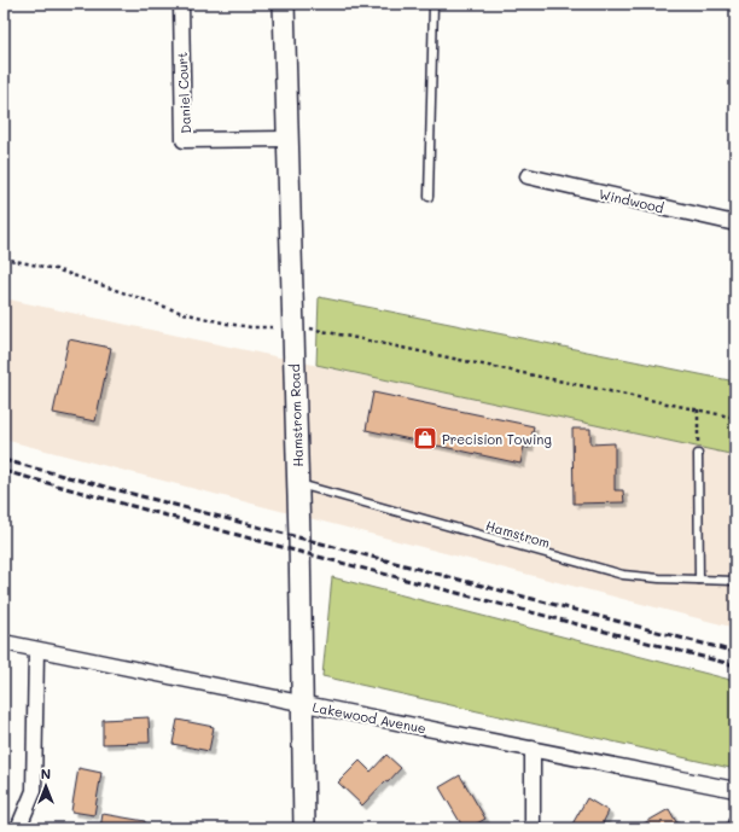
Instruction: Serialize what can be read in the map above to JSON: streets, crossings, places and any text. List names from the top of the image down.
{
  "streets": {
    "street": [
      "Daniel Court",
      "Windwood",
      "Hamstrom Road",
      "Lakewood Avenue"
    ],
    "lane": ["Hamstrom"]
  },
  "crossings": [
    ["Daniel Court", "Hamstrom Road"],
    ["Hamstrom Road", "Hamstrom"],
    ["Hamstrom Road", "Lakewood Avenue"]
  ],
  "places": {
    "shop": ["Precision Towing"]
  },
  "north": "top"
}
